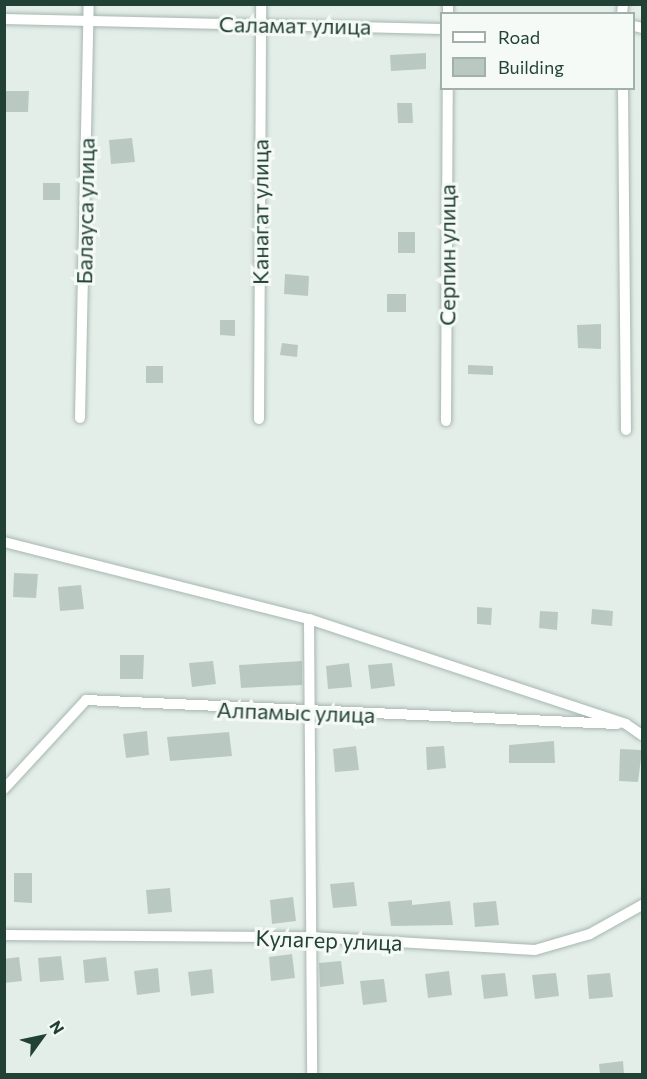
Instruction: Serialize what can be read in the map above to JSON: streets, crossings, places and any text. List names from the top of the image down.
{
  "streets": {
    "street": [
      "Саламат улица",
      "Балауса улица",
      "Канагат улица",
      "Серпин улица",
      "Алпамыс улица",
      "Кулагер улица"
    ]
  },
  "crossings": [
    ["Саламат улица", "Балауса улица"],
    ["Саламат улица", "Канагат улица"]
  ],
  "legend": ["Road", "Building"],
  "north": "top right"
}
